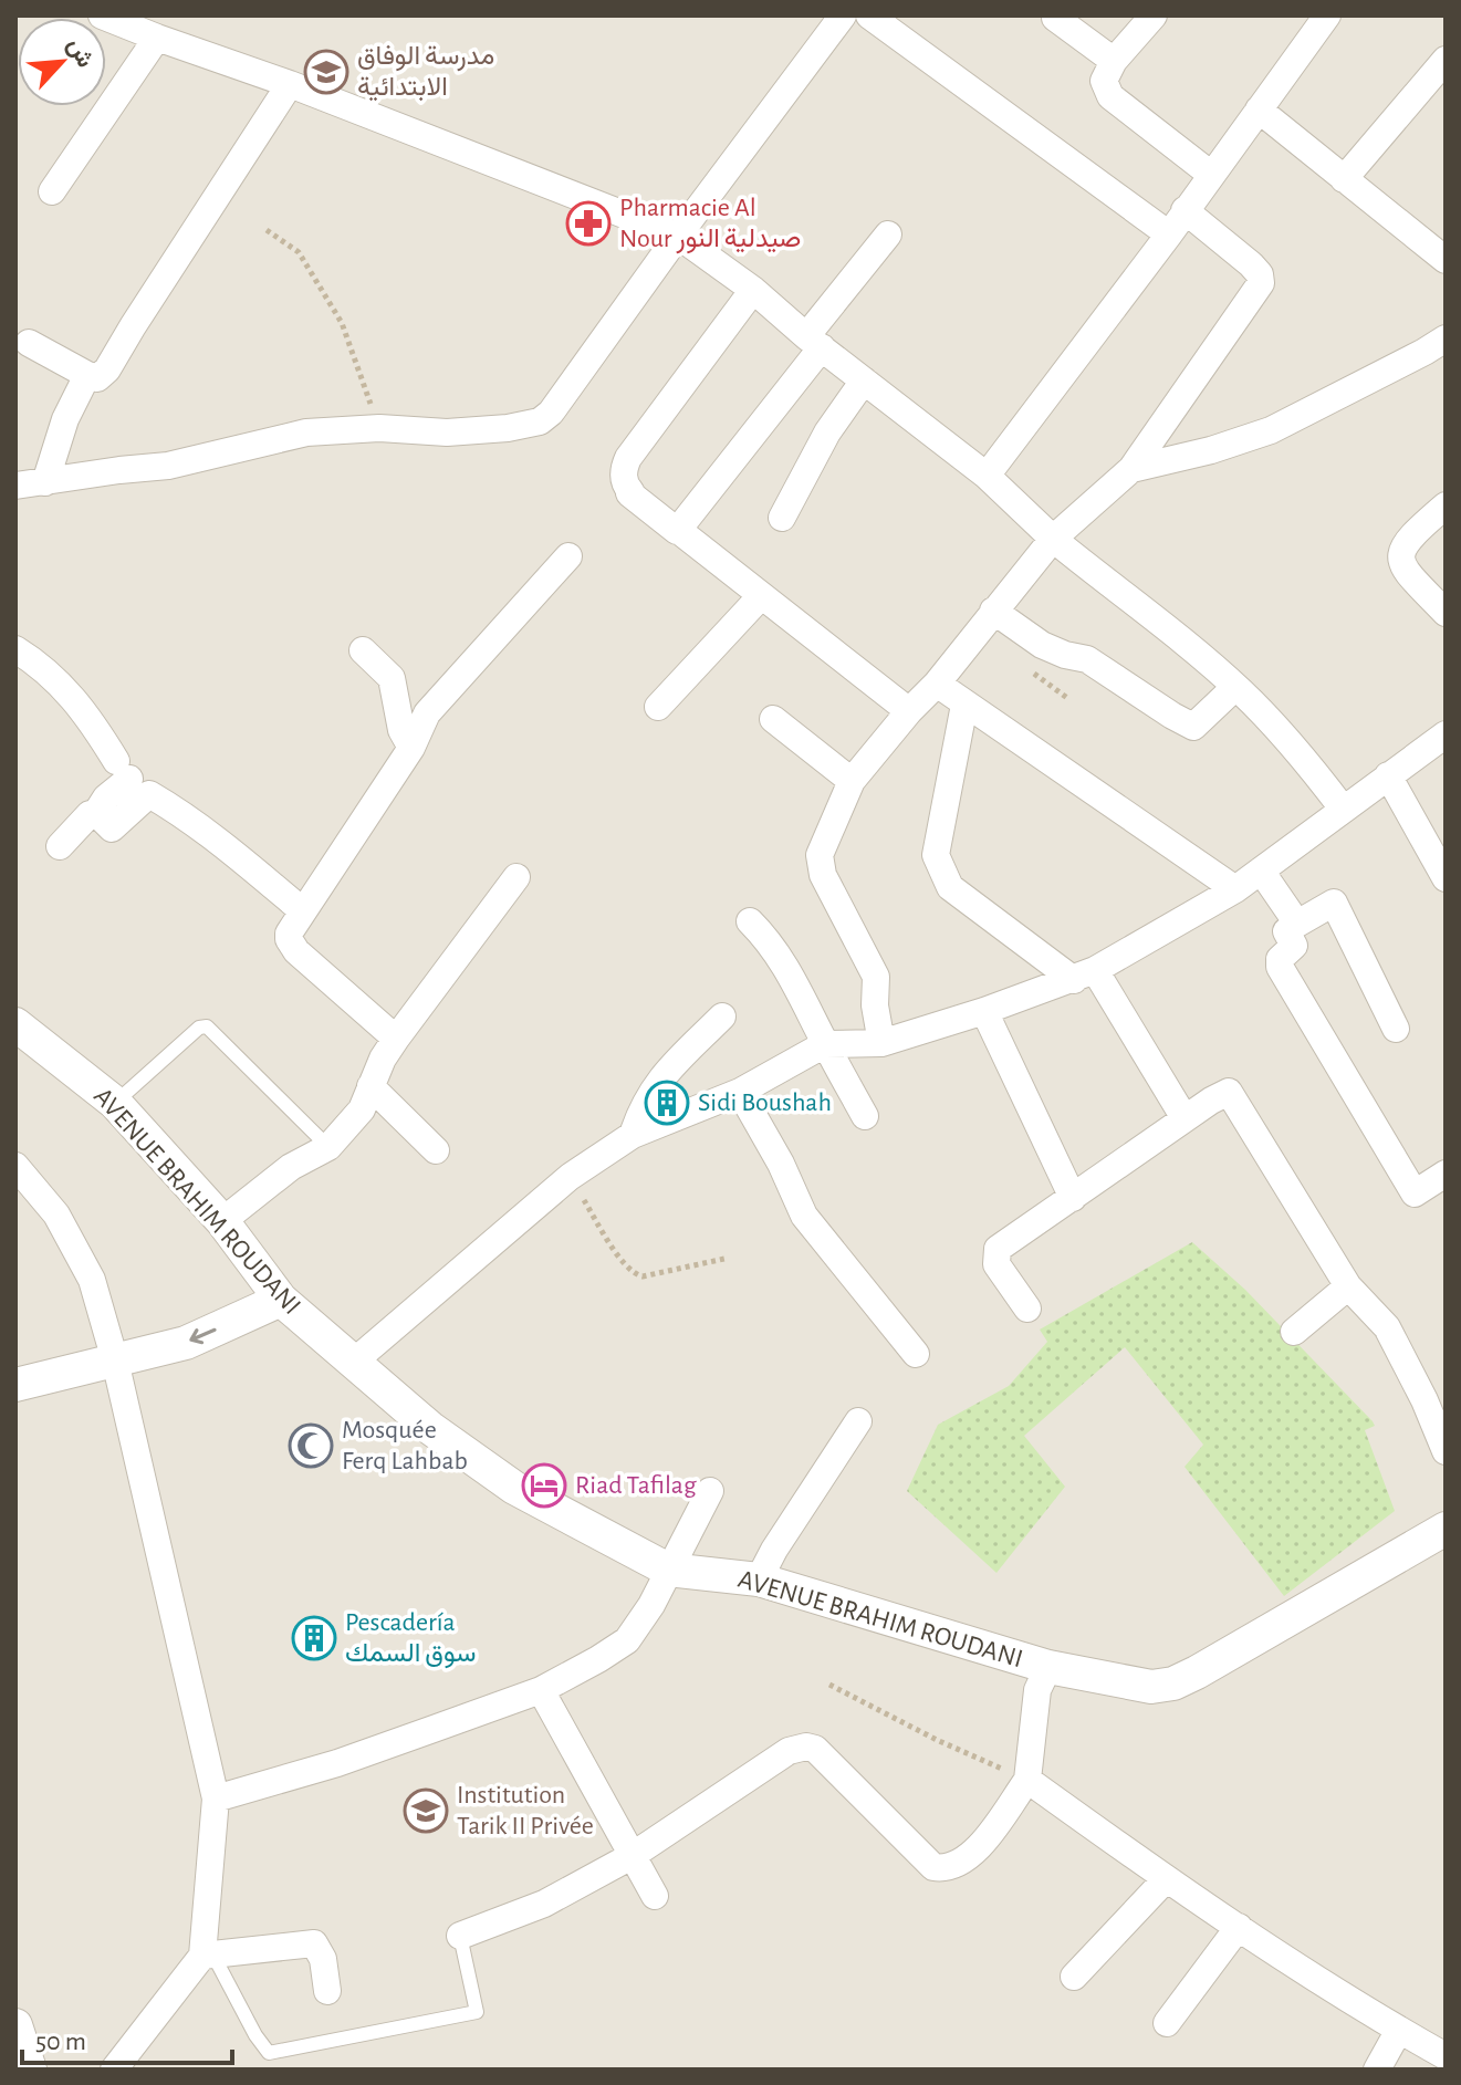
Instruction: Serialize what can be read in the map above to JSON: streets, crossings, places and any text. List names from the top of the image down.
{
  "streets": {
    "street": ["AVENUE BRAHIM ROUDANI"]
  },
  "places": {
    "school or university": ["مدرسة الوفاق الابتدائية", "Institution Tarik II Privée"],
    "pharmacy": ["Pharmacie Al Nour صيدلية النور"],
    "building": ["Sidi Boushah", "Pescadería سوق السمك"],
    "mosque": ["Mosquée Ferq Lahbab"],
    "hotel": ["Riad Tafilag"]
  },
  "scale_bar": "50 m",
  "north": "top right"
}
